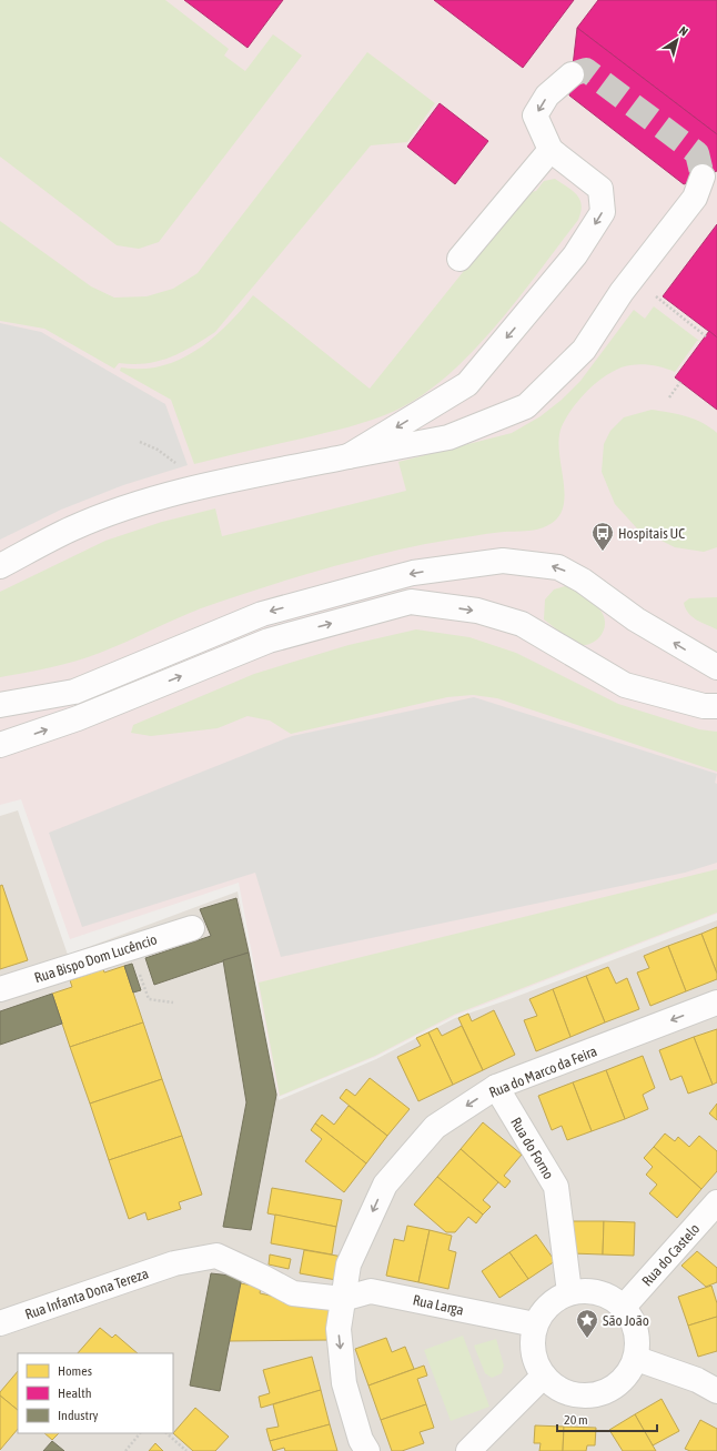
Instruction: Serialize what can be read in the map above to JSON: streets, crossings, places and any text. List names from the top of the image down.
{
  "streets": {
    "street": [
      "Rua Bispo Dom Lucêncio",
      "Rua do Marco da Feira",
      "Rua do Forno",
      "Rua do Castelo",
      "Rua Infanta Dona Tereza",
      "Rua Larga"
    ]
  },
  "crossings": [
    ["Rua do Marco da Feira", "Rua do Forno"],
    ["Rua do Marco da Feira", "Rua Infanta Dona Tereza"],
    ["Rua do Marco da Feira", "Rua Larga"],
    ["Rua do Forno", "Rua do Castelo"],
    ["Rua do Forno", "Rua Larga"],
    ["Rua do Castelo", "Rua Larga"],
    ["Rua Infanta Dona Tereza", "Rua Larga"]
  ],
  "one_way": ["Rua do Marco da Feira"],
  "places": {
    "bus stop": ["Hospitais UC"],
    "place": ["São João"]
  },
  "legend": ["Homes", "Health", "Industry"],
  "scale_bar": "20 m",
  "north": "top right"
}
